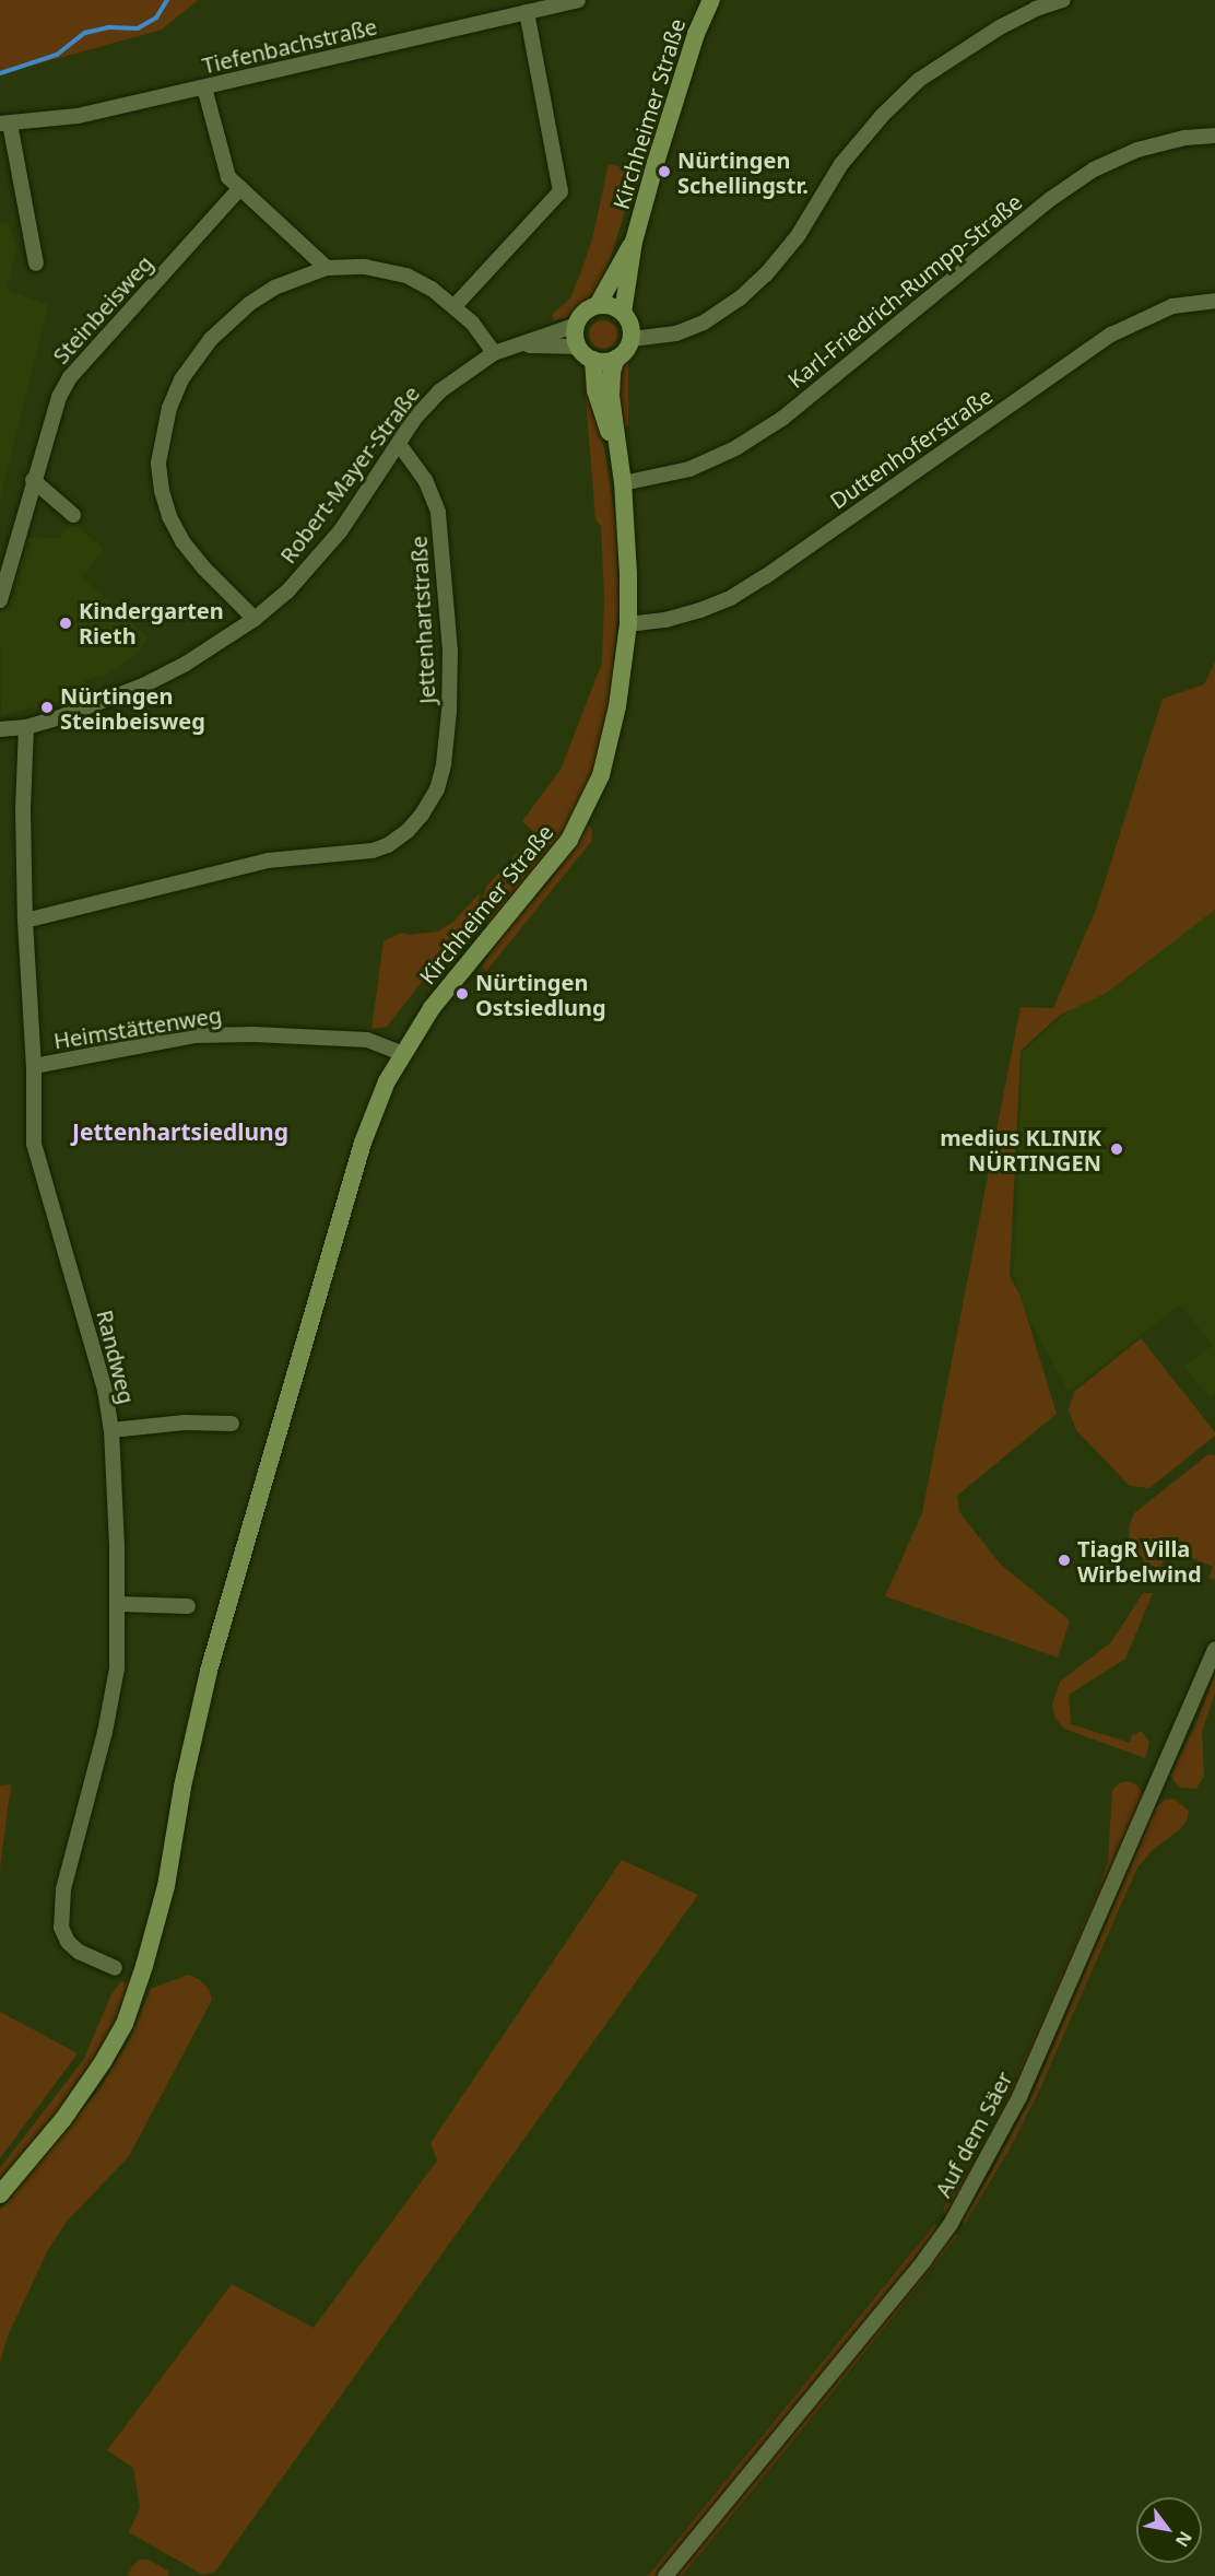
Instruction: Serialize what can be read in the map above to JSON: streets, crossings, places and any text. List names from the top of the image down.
{
  "streets": {
    "main road": ["Kirchheimer Straße"],
    "street": [
      "Tiefenbachstraße",
      "Karl-Friedrich-Rumpp-Straße",
      "Steinbeisweg",
      "Duttenhoferstraße",
      "Robert-Mayer-Straße",
      "Jettenhartstraße",
      "Heimstättenweg",
      "Randweg",
      "Auf dem Säer"
    ]
  },
  "crossings": [
    ["Kirchheimer Straße", "Karl-Friedrich-Rumpp-Straße"],
    ["Kirchheimer Straße", "Duttenhoferstraße"],
    ["Kirchheimer Straße", "Robert-Mayer-Straße"],
    ["Kirchheimer Straße", "Heimstättenweg"],
    ["Robert-Mayer-Straße", "Jettenhartstraße"],
    ["Robert-Mayer-Straße", "Randweg"],
    ["Jettenhartstraße", "Randweg"],
    ["Heimstättenweg", "Randweg"]
  ],
  "districts": ["Jettenhartsiedlung"],
  "places": [
    "Nürtingen Schellingstr.",
    "Kindergarten Rieth",
    "Nürtingen Steinbeisweg",
    "Nürtingen Ostsiedlung",
    "medius KLINIK NÜRTINGEN",
    "TiagR Villa Wirbelwind"
  ],
  "north": "bottom right"
}
